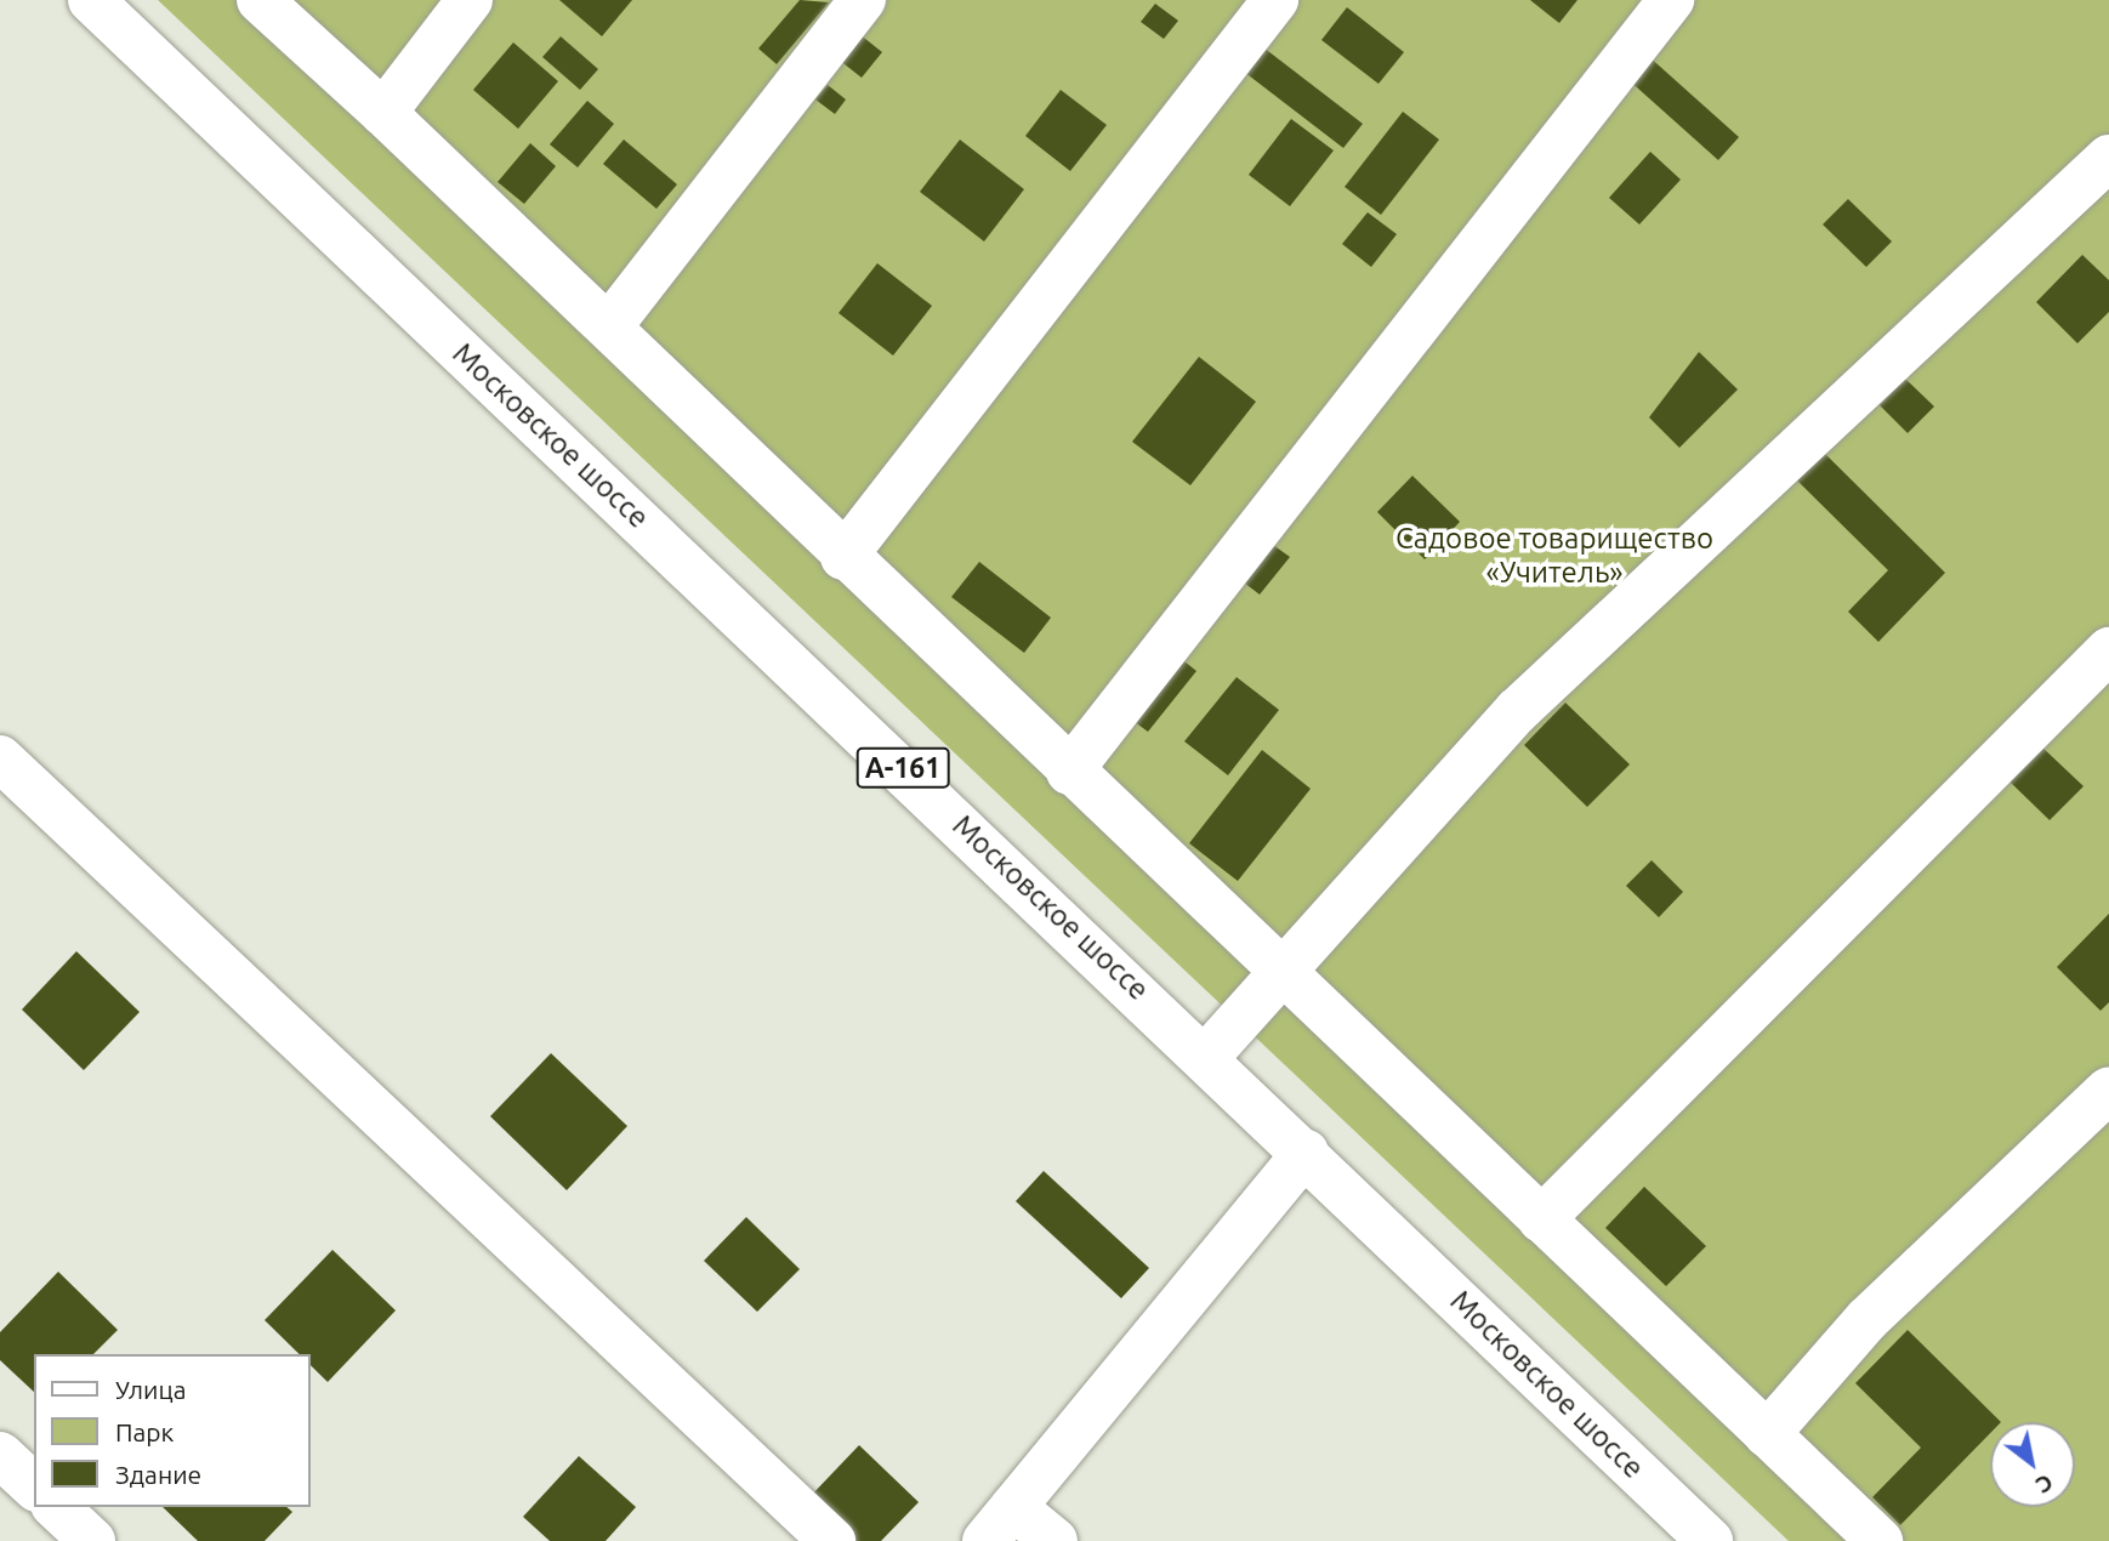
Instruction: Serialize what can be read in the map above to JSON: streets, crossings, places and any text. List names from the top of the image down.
{
  "streets": {
    "main road": ["Московское шоссе", "А-161"]
  },
  "parks": ["Садовое товарищество «Учитель»"],
  "legend": ["Улица", "Парк", "Здание"],
  "north": "bottom right"
}
